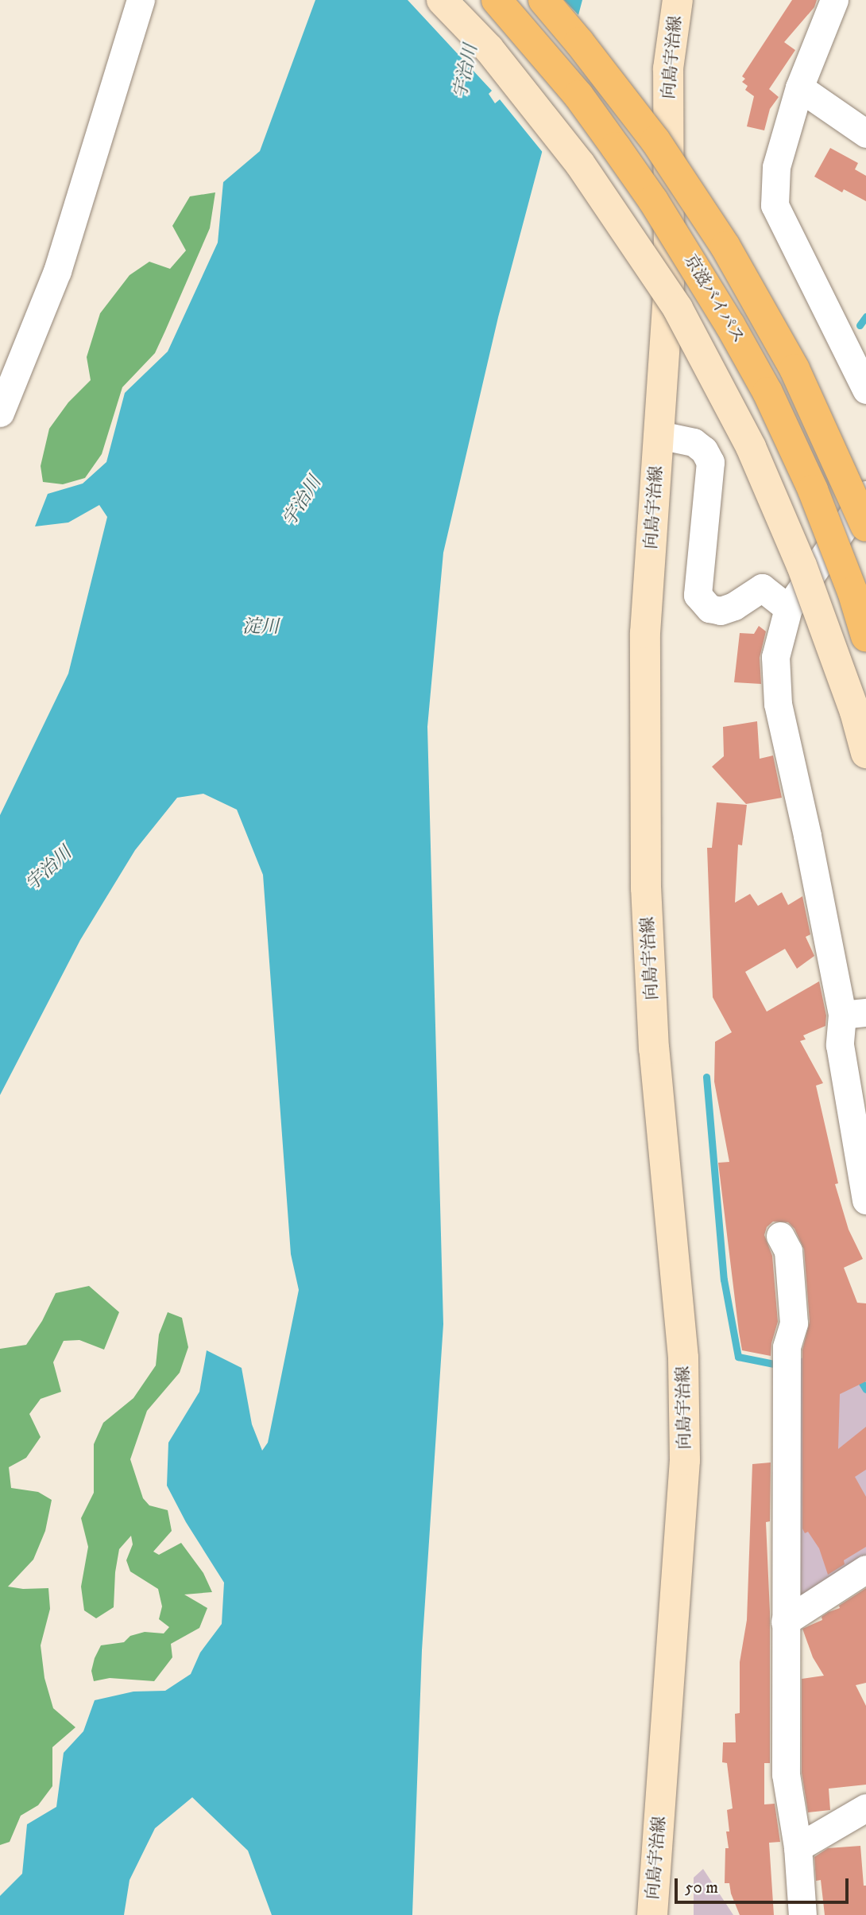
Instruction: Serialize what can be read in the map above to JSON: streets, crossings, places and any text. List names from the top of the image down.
{
  "streets": {
    "highway": ["京滋バイパス"],
    "main road": ["向島宇治線"]
  },
  "water": ["宇治川", "淀川"],
  "scale_bar": "50 m"
}
